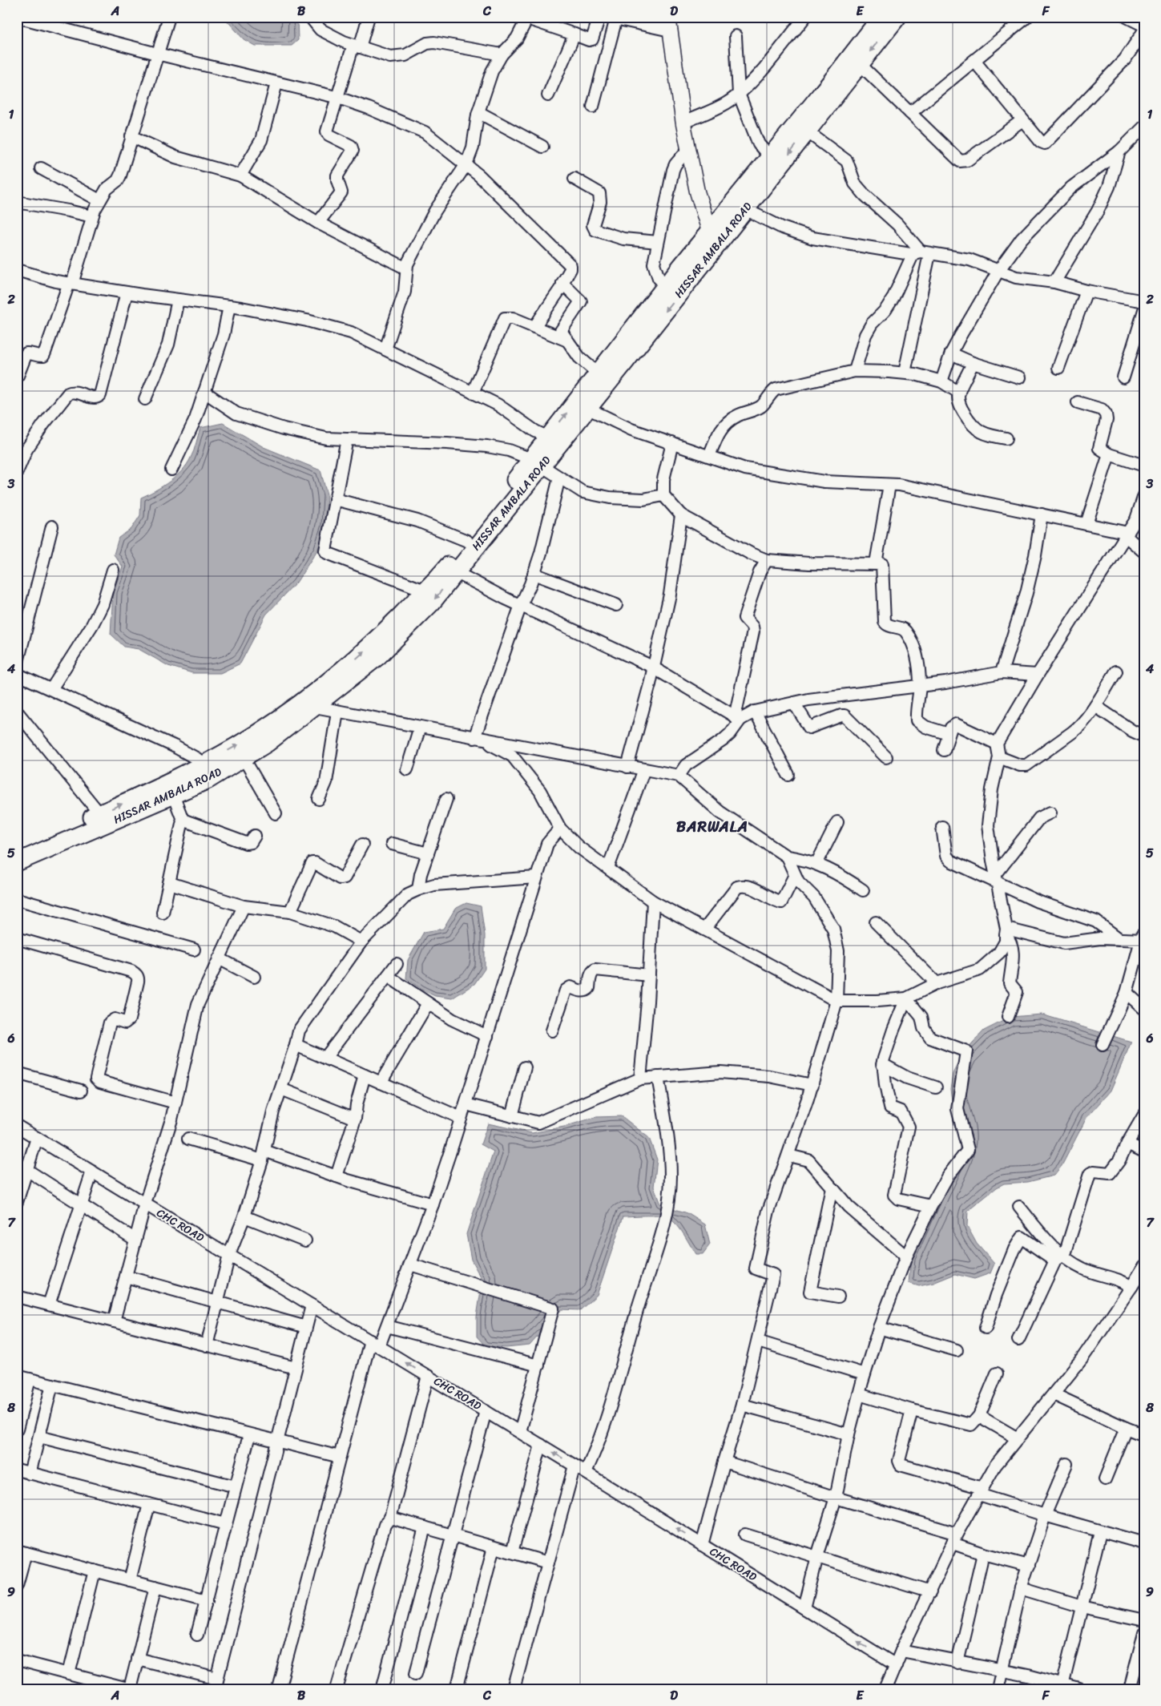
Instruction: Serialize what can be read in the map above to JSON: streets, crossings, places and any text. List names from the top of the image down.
{
  "streets": {
    "main road": ["HISSAR AMBALA ROAD"],
    "street": ["CHC ROAD"]
  },
  "districts": ["BARWALA"],
  "grid": {
    "columns": [
      "A",
      "B",
      "C",
      "D",
      "E",
      "F"
    ],
    "rows": [
      "1",
      "2",
      "3",
      "4",
      "5",
      "6",
      "7",
      "8",
      "9"
    ]
  }
}
